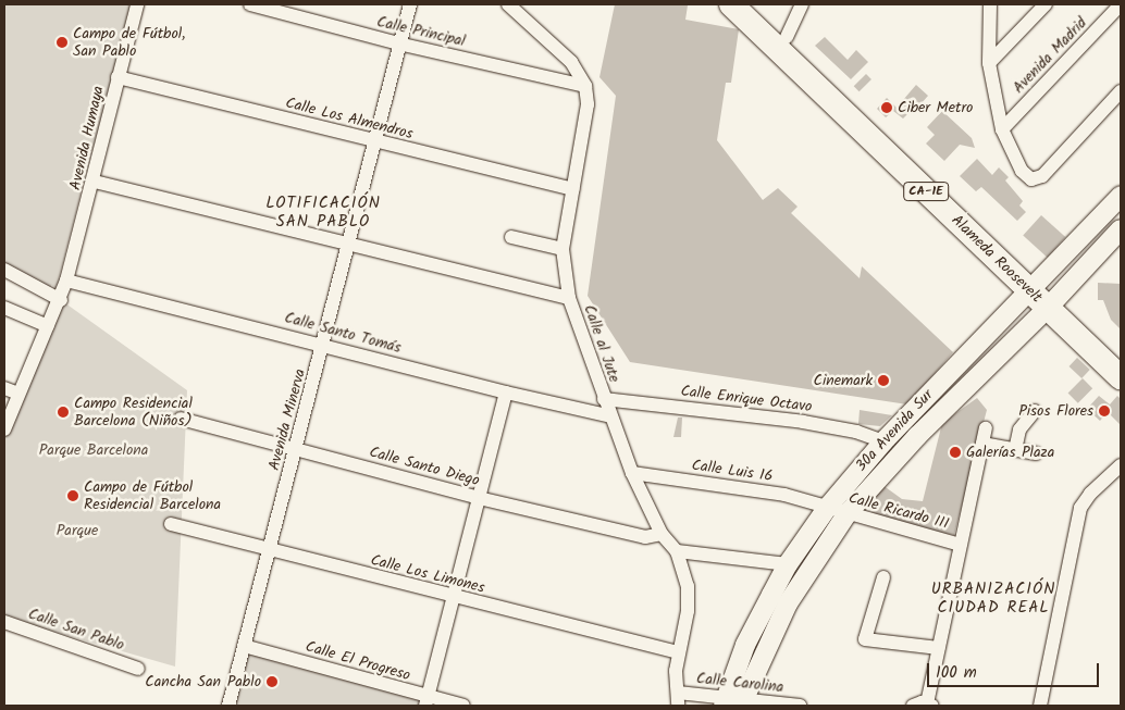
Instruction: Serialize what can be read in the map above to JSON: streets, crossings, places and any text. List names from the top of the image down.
{
  "streets": {
    "highway": ["CA-1E", "Alameda Roosevelt"],
    "street": [
      "Calle Principal",
      "Avenida Madrid",
      "Calle Los Almendros",
      "Avenida Humaya",
      "Calle Santo Tomás",
      "Calle al Jute",
      "Calle Enrique Octavo",
      "Avenida Minerva",
      "30a Avenida Sur",
      "Calle Santo Diego",
      "Calle Luis 16",
      "Calle Ricardo III",
      "Calle Los Limones",
      "Calle San Pablo",
      "Calle El Progreso",
      "Calle Carolina"
    ]
  },
  "crossings": [
    ["Calle Principal", "Calle al Jute"],
    ["Calle Principal", "Avenida Minerva"],
    ["Calle Los Almendros", "Avenida Humaya"],
    ["Calle Los Almendros", "Calle al Jute"],
    ["Calle Los Almendros", "Avenida Minerva"],
    ["Avenida Humaya", "Calle Santo Tomás"],
    ["Alameda Roosevelt", "30a Avenida Sur"],
    ["Calle Santo Tomás", "Calle al Jute"],
    ["Calle Santo Tomás", "Avenida Minerva"],
    ["Calle al Jute", "Calle Enrique Octavo"],
    ["Calle al Jute", "Calle Santo Diego"],
    ["Calle al Jute", "Calle Luis 16"],
    ["Calle al Jute", "Calle Los Limones"],
    ["Calle al Jute", "Calle Carolina"],
    ["Calle Enrique Octavo", "30a Avenida Sur"],
    ["Avenida Minerva", "Calle Santo Diego"],
    ["Avenida Minerva", "Calle Los Limones"],
    ["Avenida Minerva", "Calle El Progreso"],
    ["30a Avenida Sur", "Calle Luis 16"],
    ["30a Avenida Sur", "Calle Ricardo III"],
    ["30a Avenida Sur", "Calle Carolina"],
    ["Calle Luis 16", "Calle Ricardo III"]
  ],
  "districts": ["LOTIFICACIÓN SAN PABLO", "URBANIZACIÓN CIUDAD REAL"],
  "parks": ["Parque Barcelona", "Parque"],
  "places": [
    "Campo de Fútbol, San Pablo",
    "Ciber Metro",
    "Cinemark",
    "Pisos Flores",
    "Campo Residencial Barcelona (Niños)",
    "Galerías Plaza",
    "Campo de Fútbol Residencial Barcelona",
    "Cancha San Pablo"
  ],
  "scale_bar": "100 m"
}
